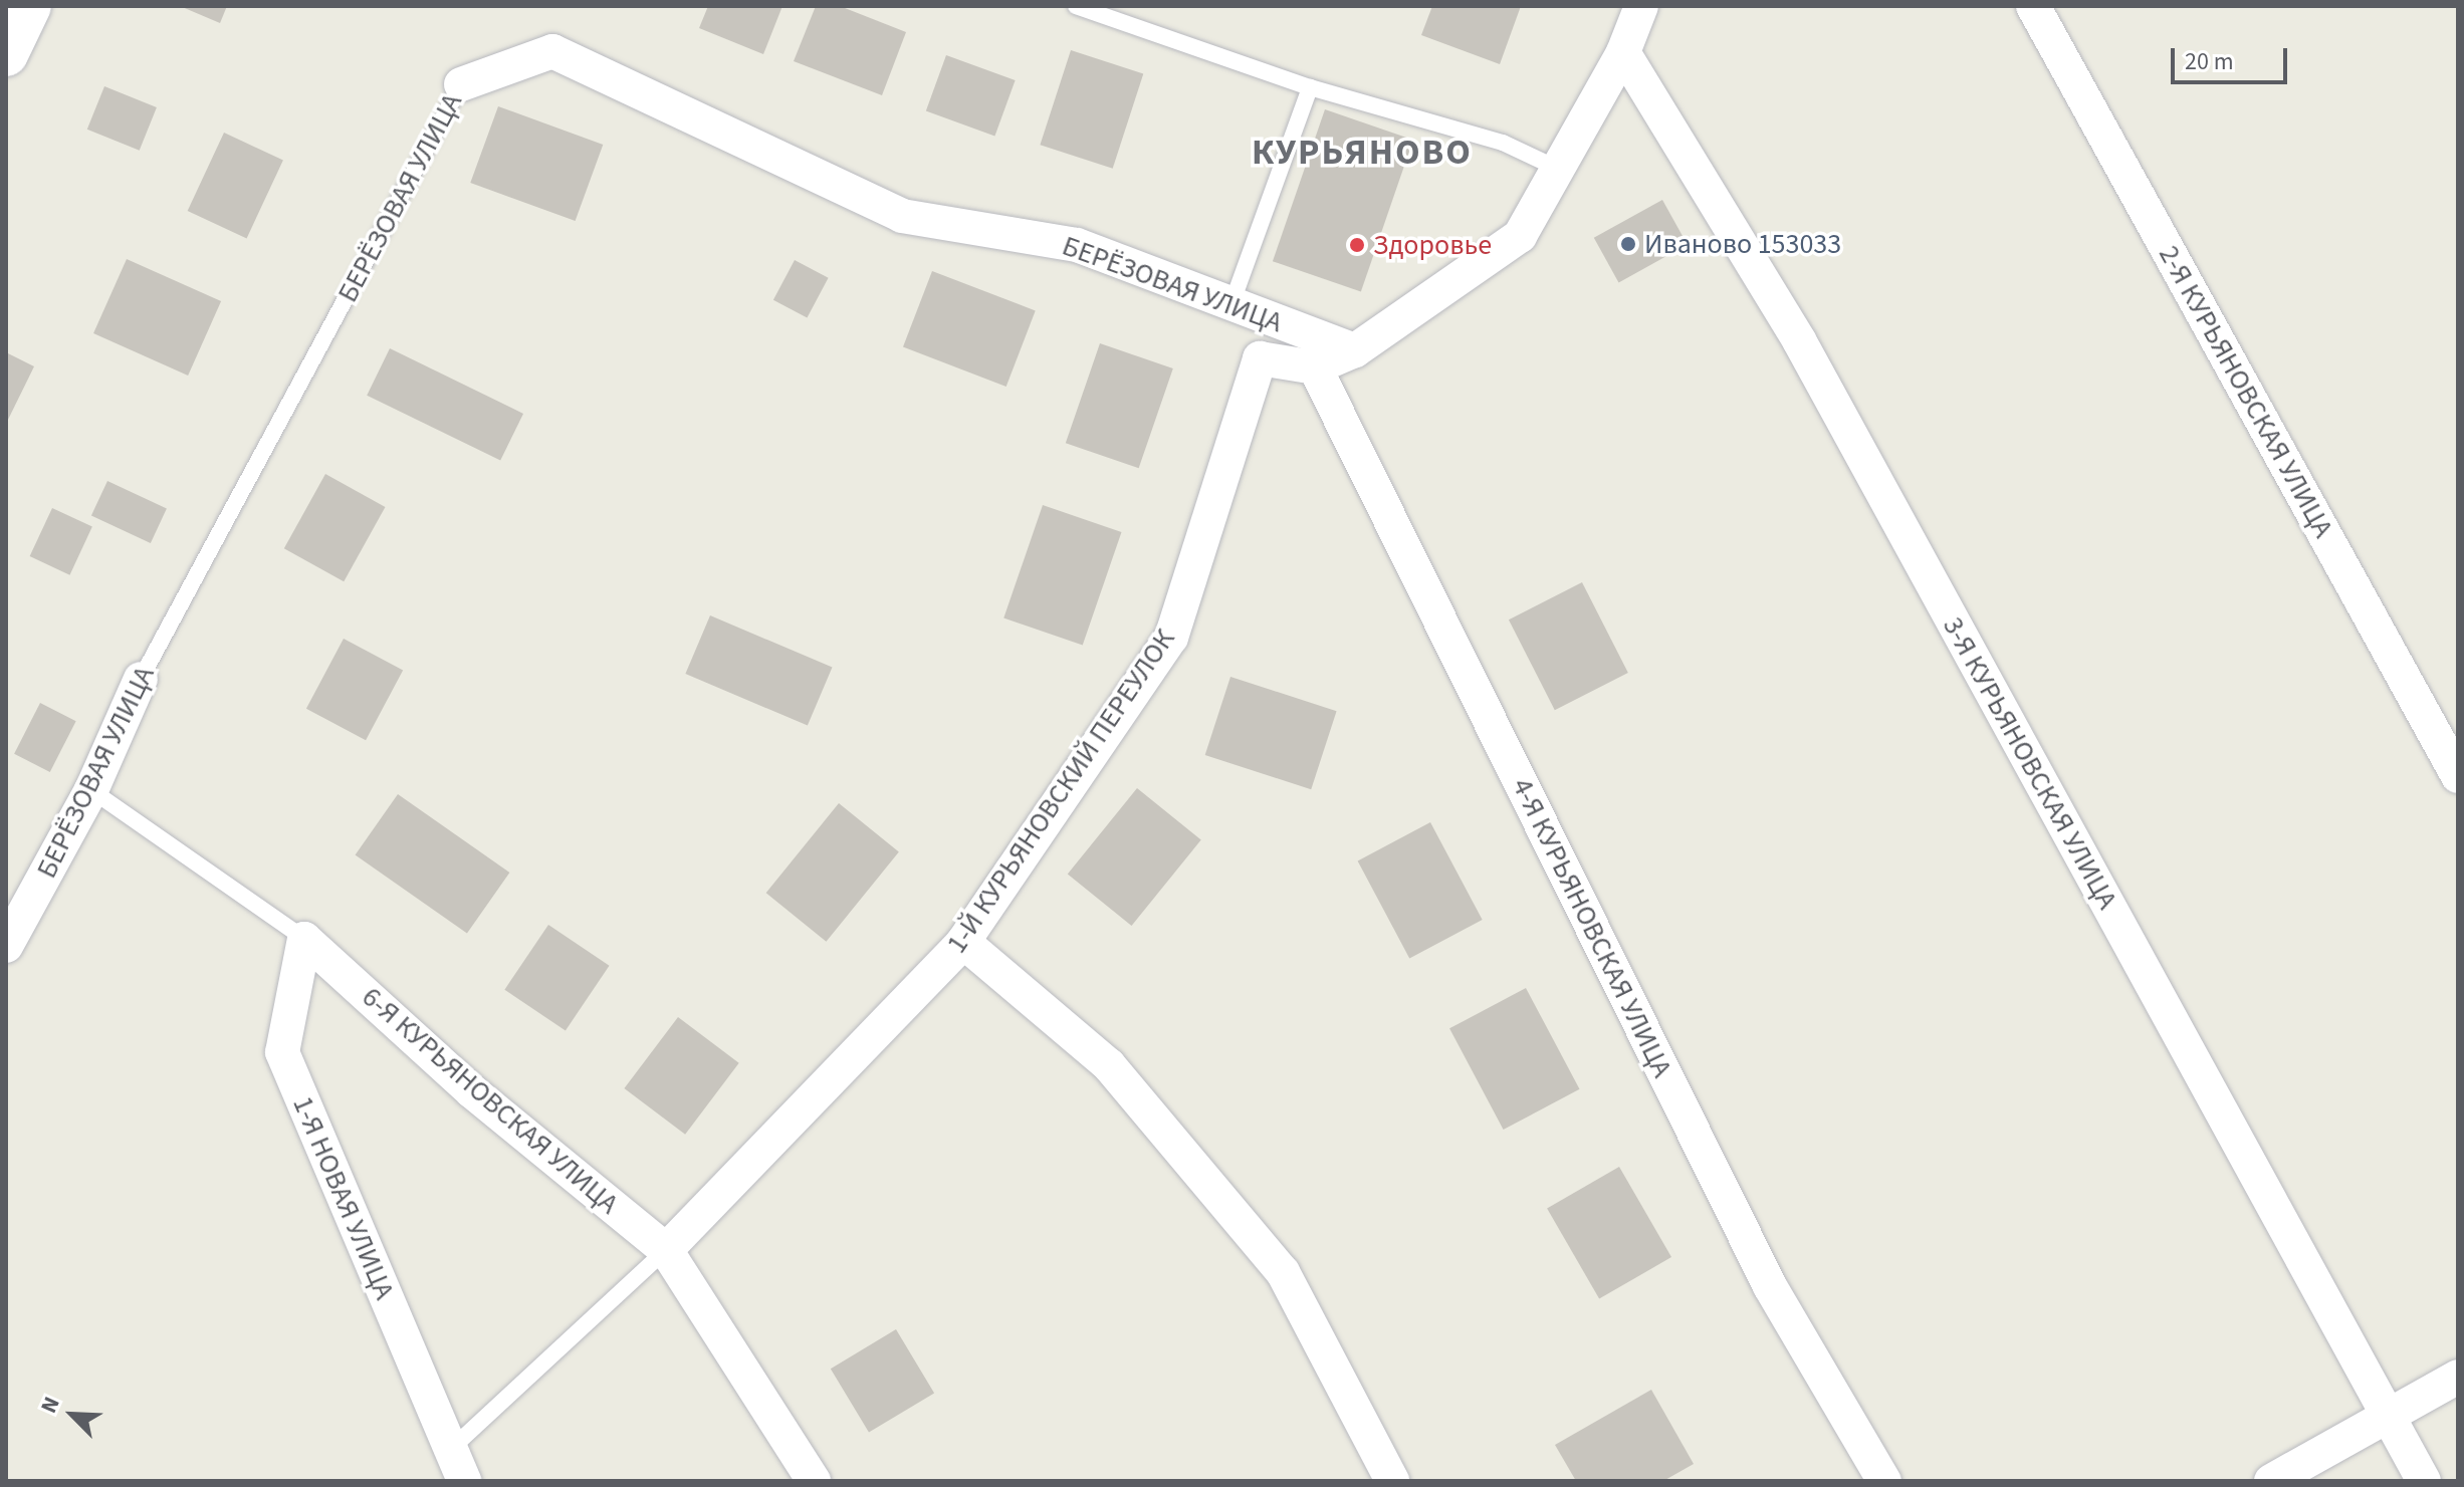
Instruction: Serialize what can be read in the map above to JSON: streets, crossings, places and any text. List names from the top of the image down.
{
  "streets": {
    "street": [
      "БЕРЁЗОВАЯ УЛИЦА",
      "2-Я КУРЬЯНОВСКАЯ УЛИЦА",
      "3-Я КУРЬЯНОВСКАЯ УЛИЦА",
      "1-Й КУРЬЯНОВСКИЙ ПЕРЕУЛОК",
      "4-Я КУРЬЯНОВСКАЯ УЛИЦА",
      "6-Я КУРЬЯНОВСКАЯ УЛИЦА",
      "1-Я НОВАЯ УЛИЦА"
    ]
  },
  "crossings": [
    ["БЕРЁЗОВАЯ УЛИЦА", "6-Я КУРЬЯНОВСКАЯ УЛИЦА"],
    ["1-Й КУРЬЯНОВСКИЙ ПЕРЕУЛОК", "4-Я КУРЬЯНОВСКАЯ УЛИЦА"],
    ["1-Й КУРЬЯНОВСКИЙ ПЕРЕУЛОК", "6-Я КУРЬЯНОВСКАЯ УЛИЦА"],
    ["6-Я КУРЬЯНОВСКАЯ УЛИЦА", "1-Я НОВАЯ УЛИЦА"]
  ],
  "districts": ["КУРЬЯНОВО"],
  "places": ["Иваново 153033", "Здоровье"],
  "scale_bar": "20 m",
  "north": "top left"
}
